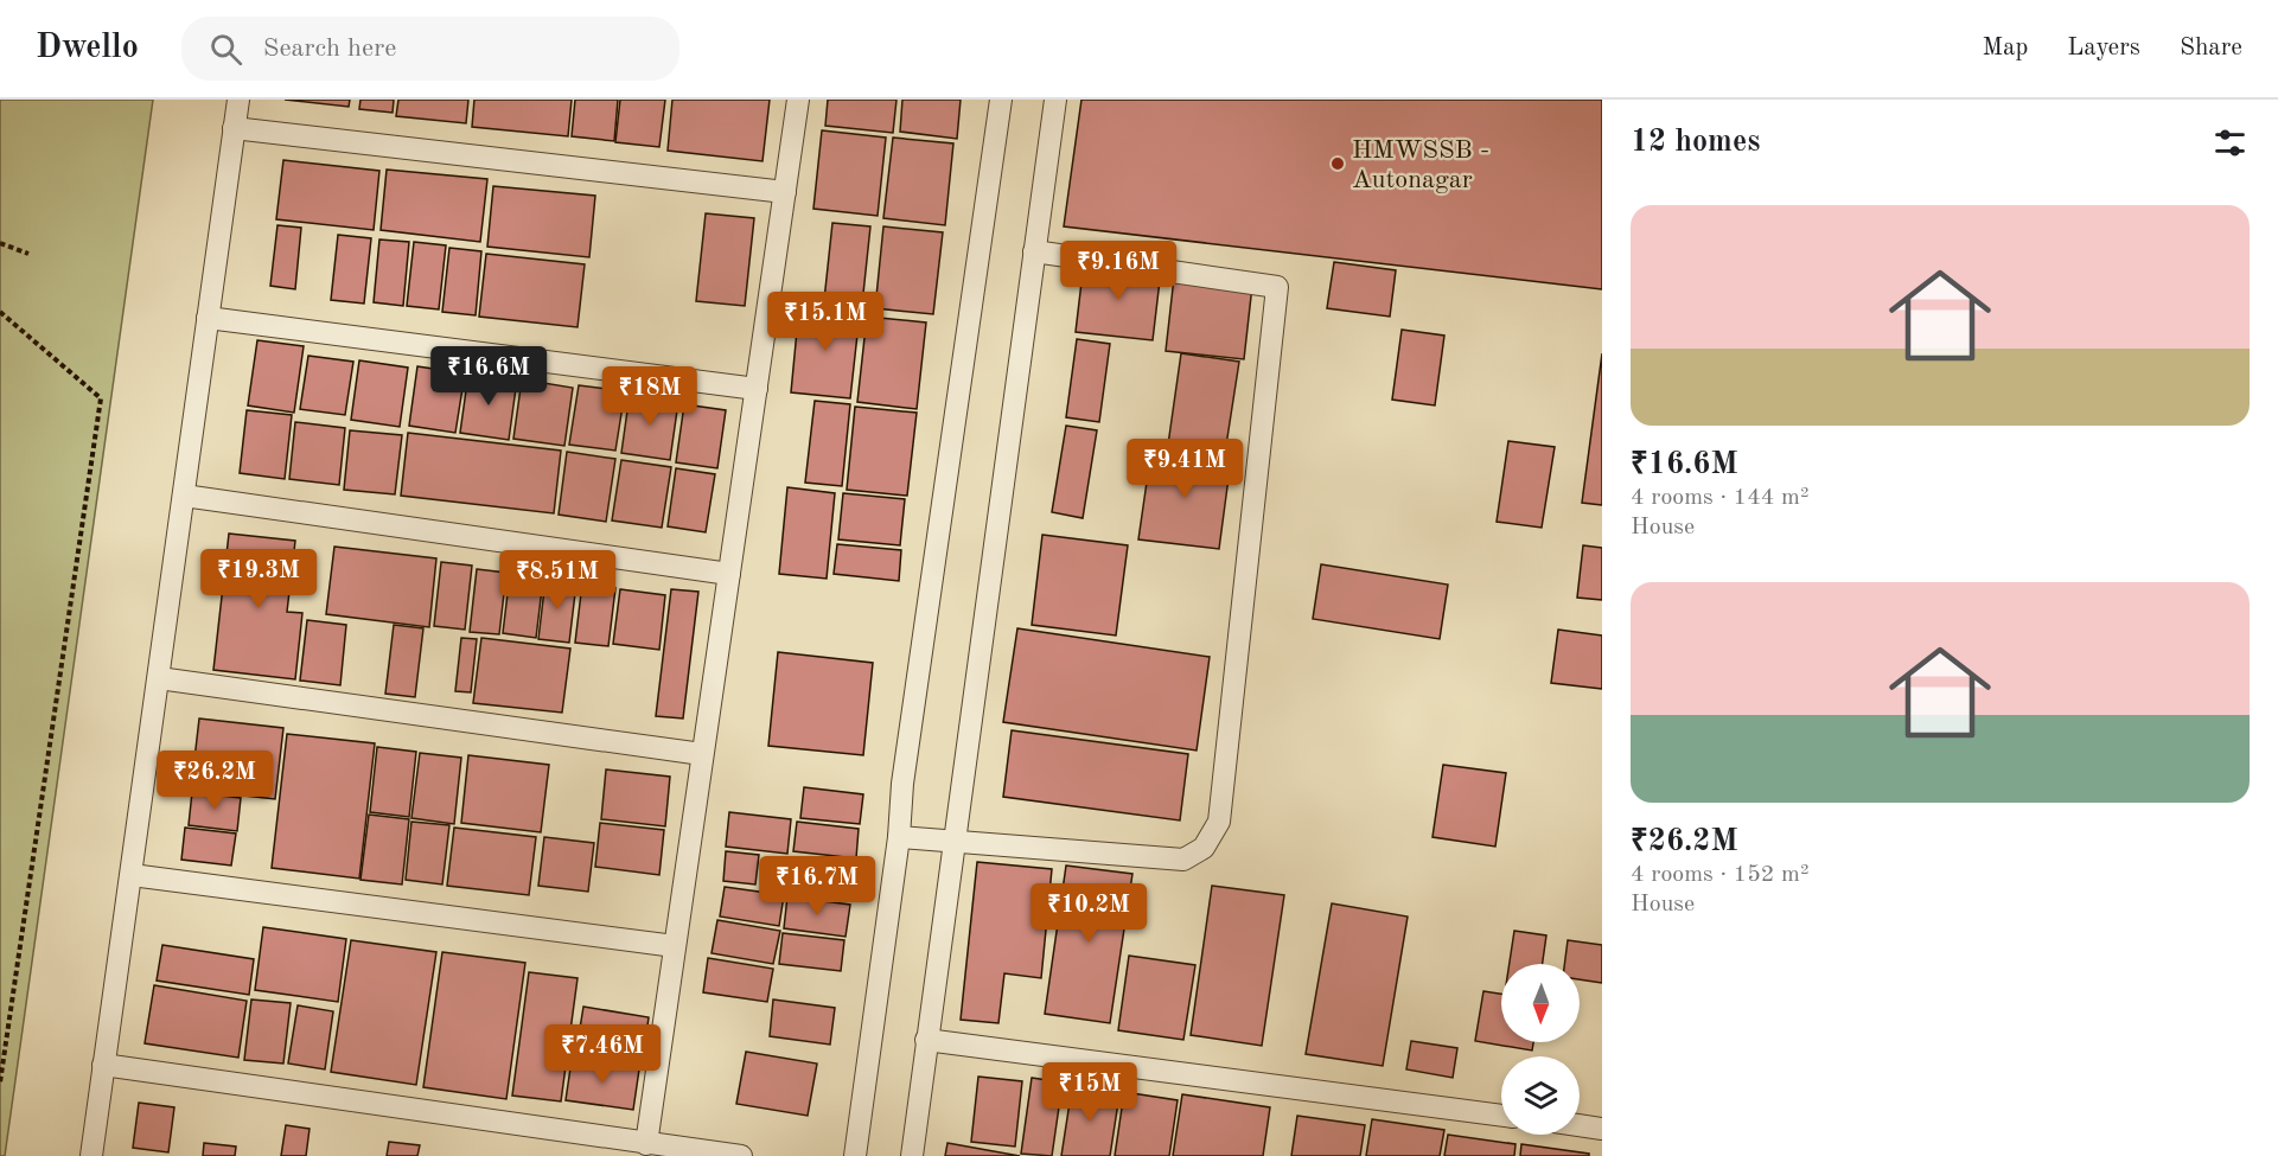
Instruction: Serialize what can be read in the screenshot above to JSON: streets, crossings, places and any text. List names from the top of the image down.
{
  "places": ["HMWSSB - Autonagar"],
  "north": "bottom",
  "page": {
    "header": "Dwello",
    "search": "Search here",
    "nav": ["Map", "Layers", "Share"],
    "heading": "12 homes",
    "list": [
      {
        "name": "₹16.6M",
        "note": "4 rooms · 144 m² · House"
      },
      {
        "name": "₹26.2M",
        "note": "4 rooms · 152 m² · House"
      }
    ],
    "price": [
      "₹9.16M",
      "₹15.1M",
      "₹16.6M",
      "₹18M",
      "₹9.41M",
      "₹19.3M",
      "₹8.51M",
      "₹26.2M",
      "₹16.7M",
      "₹10.2M",
      "₹7.46M",
      "₹15M"
    ]
  }
}
